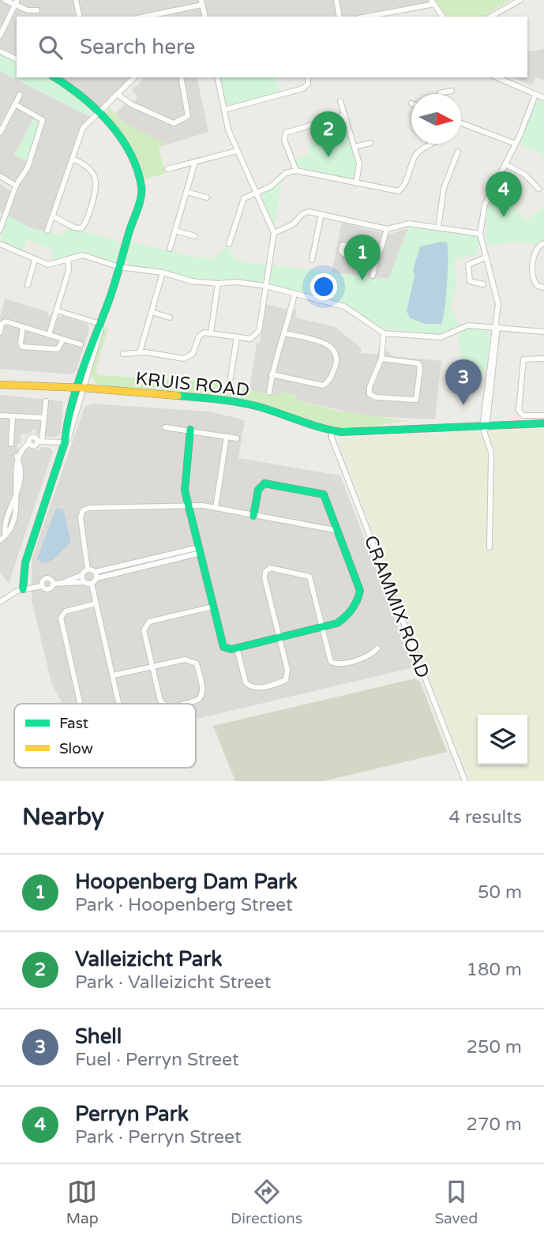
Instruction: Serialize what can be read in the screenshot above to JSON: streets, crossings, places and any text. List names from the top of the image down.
{
  "streets": {
    "street": ["KRUIS ROAD", "CRAMMIX ROAD"]
  },
  "crossings": [
    ["KRUIS ROAD", "CRAMMIX ROAD"]
  ],
  "legend": ["Fast", "Slow"],
  "north": "right",
  "page": {
    "search": "Search here",
    "pins": [
      "2",
      "4",
      "1",
      "3"
    ],
    "heading": ["Nearby", "4 results"],
    "list": [
      {
        "mark": "1",
        "name": "Hoopenberg Dam Park",
        "note": "Park · Hoopenberg Street",
        "value": "50 m"
      },
      {
        "mark": "2",
        "name": "Valleizicht Park",
        "note": "Park · Valleizicht Street",
        "value": "180 m"
      },
      {
        "mark": "3",
        "name": "Shell",
        "note": "Fuel · Perryn Street",
        "value": "250 m"
      },
      {
        "mark": "4",
        "name": "Perryn Park",
        "note": "Park · Perryn Street",
        "value": "270 m"
      }
    ],
    "nav": ["Map", "Directions", "Saved"]
  }
}
